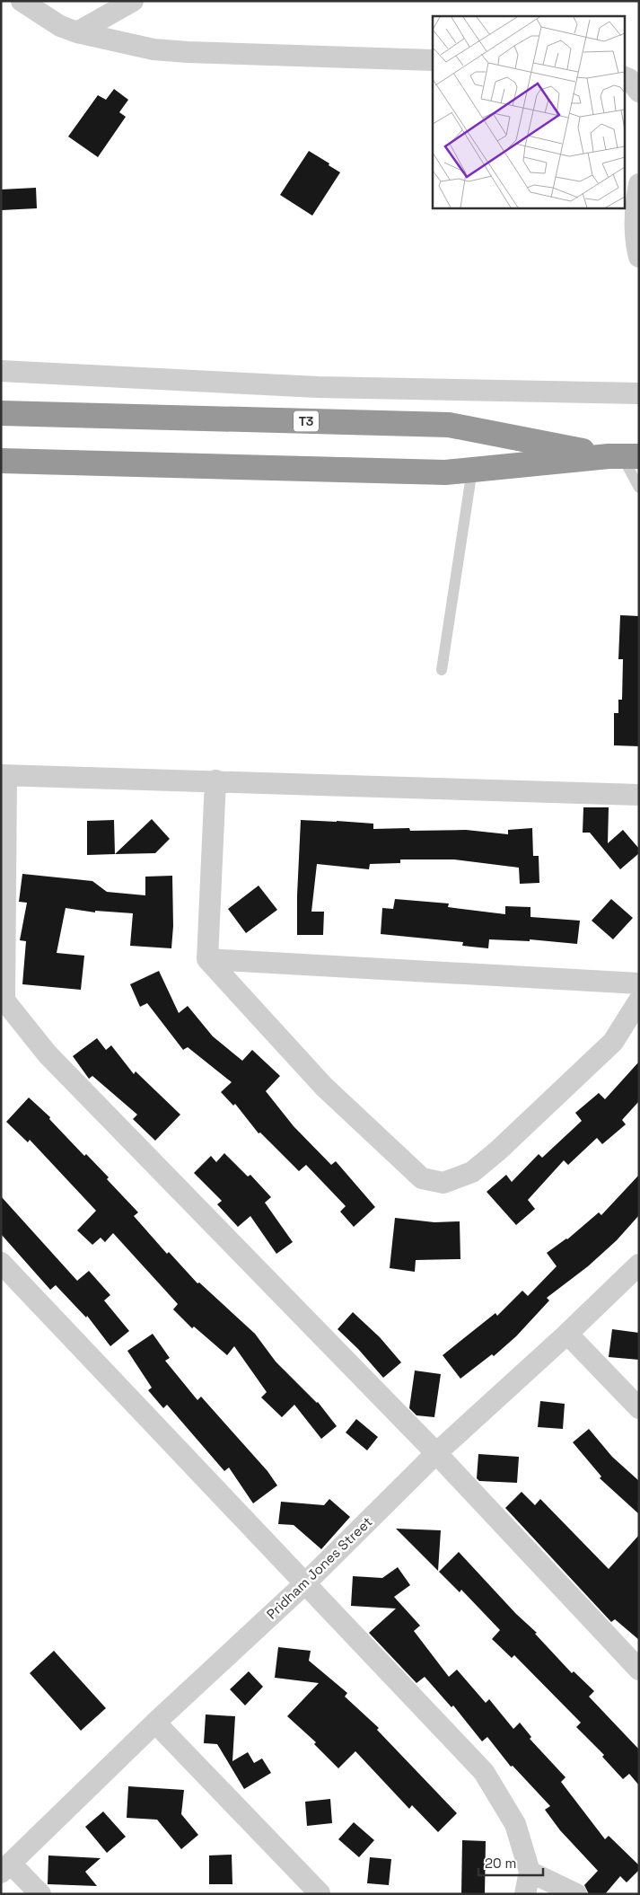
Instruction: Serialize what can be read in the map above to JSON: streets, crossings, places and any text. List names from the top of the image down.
{
  "streets": {
    "highway": ["T3"],
    "street": ["Pridham Jones Street"]
  },
  "scale_bar": "20 m"
}
